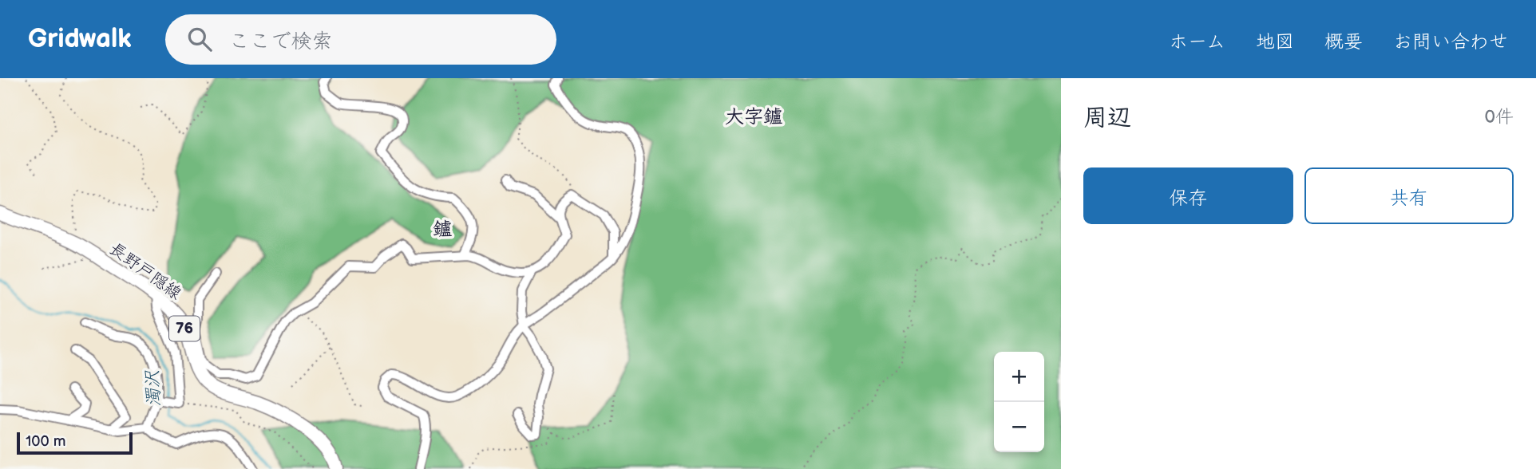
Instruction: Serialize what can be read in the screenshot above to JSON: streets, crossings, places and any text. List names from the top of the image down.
{
  "streets": {
    "main road": ["長野戸隠線", "76"]
  },
  "districts": ["大字鑪", "鑪"],
  "water": ["濁沢"],
  "scale_bar": "100 m",
  "page": {
    "header": "Gridwalk",
    "search": "ここで検索",
    "nav": [
      "ホーム",
      "地図",
      "概要",
      "お問い合わせ"
    ],
    "heading": ["周辺", "0件"],
    "buttons": ["保存", "共有"],
    "map_buttons": ["+", "−"],
    "scale": "100 m"
  }
}
